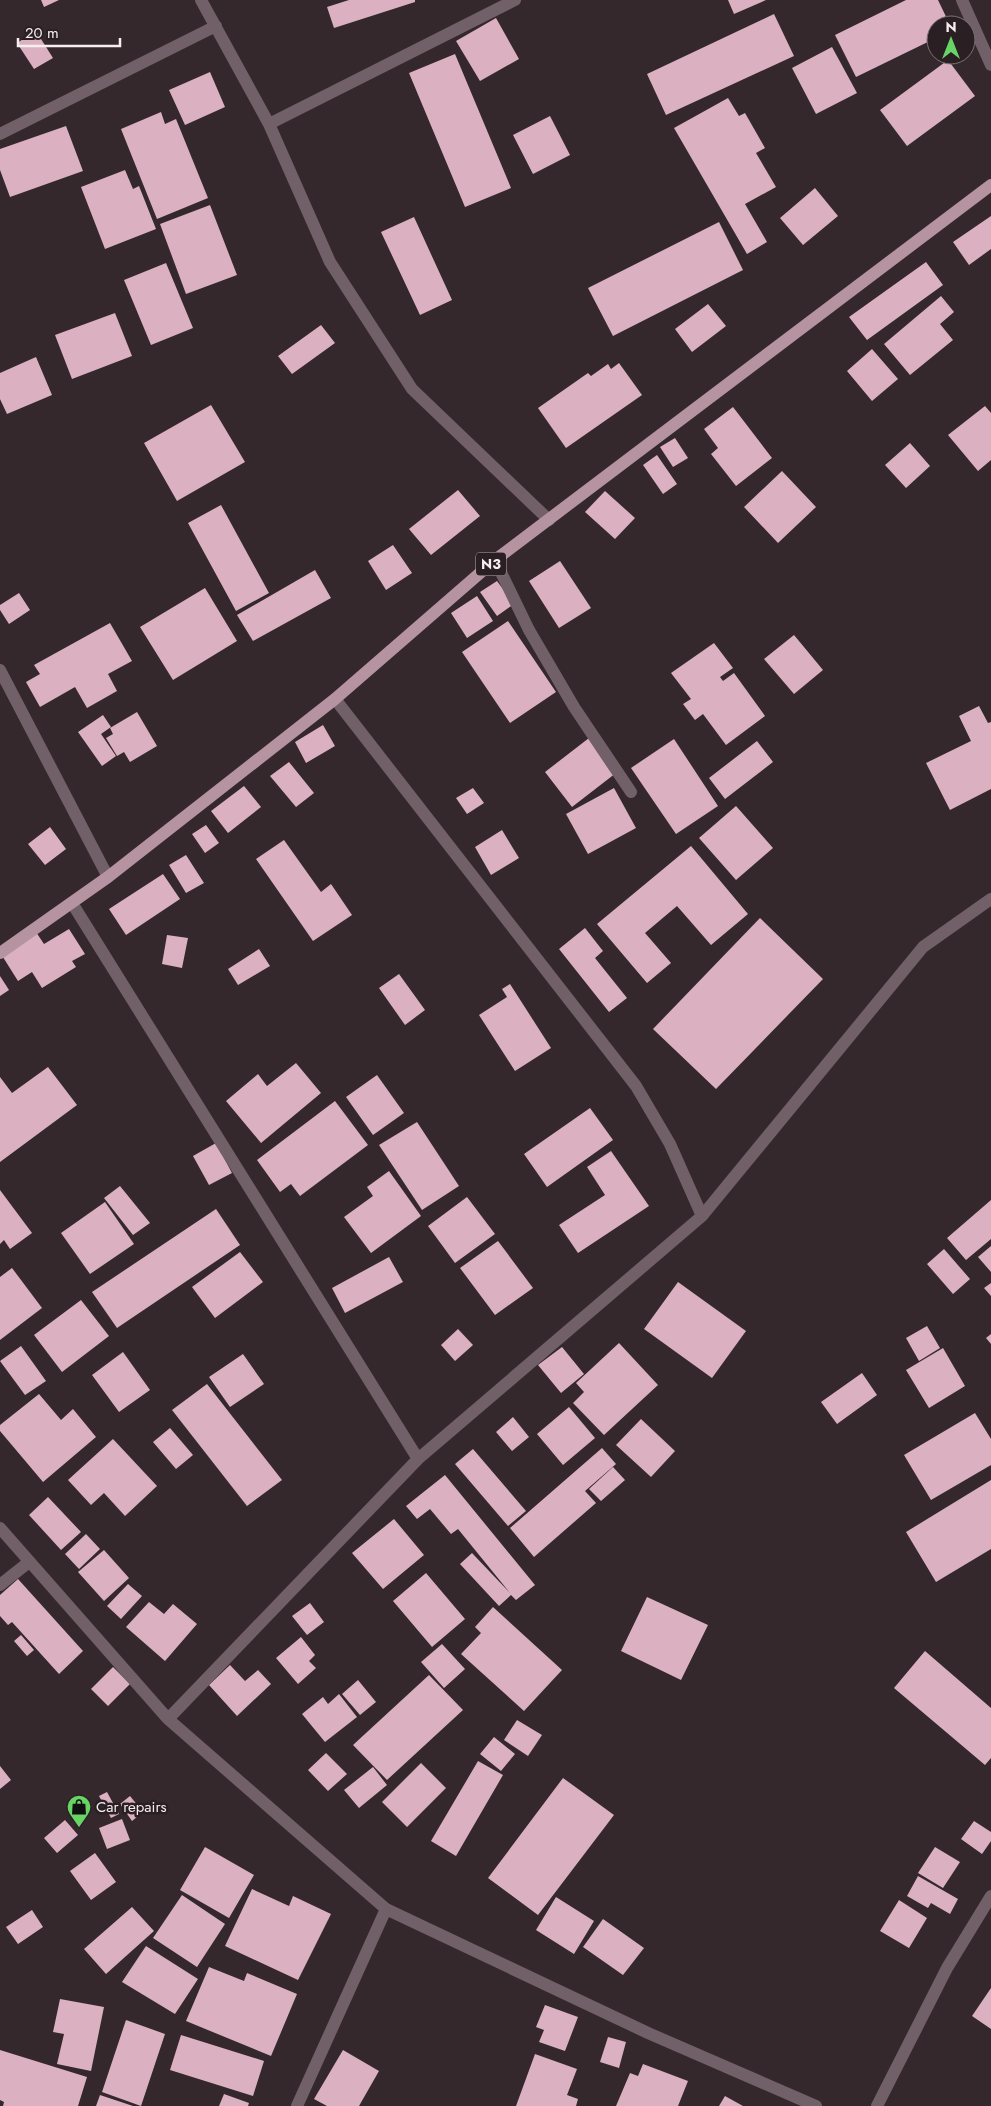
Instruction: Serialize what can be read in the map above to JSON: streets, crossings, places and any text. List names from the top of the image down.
{
  "streets": {
    "main road": ["N3"]
  },
  "places": {
    "shop": ["Car repairs"]
  },
  "scale_bar": "20 m",
  "north": "top"
}
